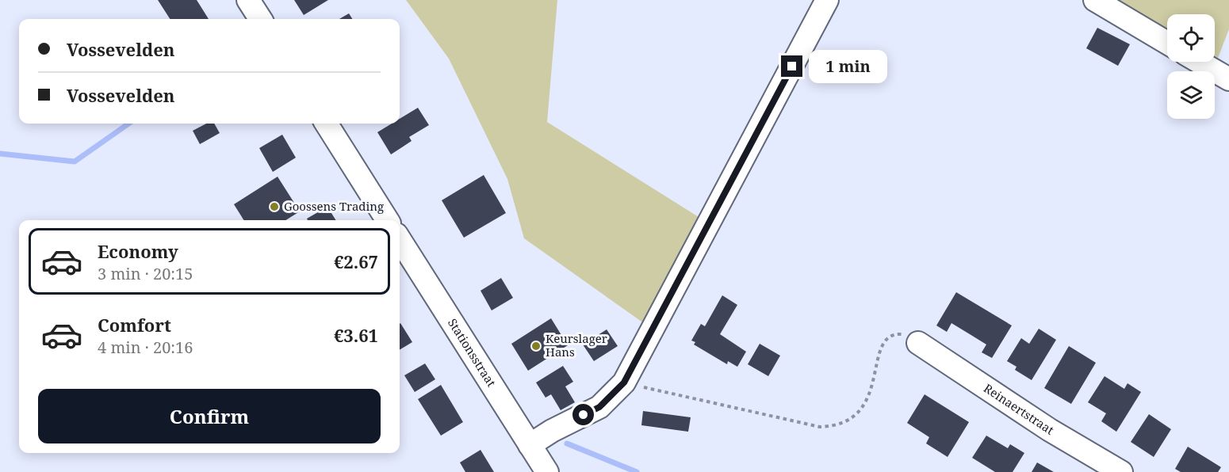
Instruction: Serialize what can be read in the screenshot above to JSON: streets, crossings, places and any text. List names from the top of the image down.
{
  "streets": {
    "street": ["Stationsstraat", "Reinaertstraat"]
  },
  "places": ["Goossens Trading", "Keurslager Hans"],
  "page": {
    "banner": ["Vossevelden", "Vossevelden"],
    "bubble": "1 min",
    "list": [
      {
        "name": "Economy",
        "note": "3 min · 20:15",
        "value": "€2.67"
      },
      {
        "name": "Comfort",
        "note": "4 min · 20:16",
        "value": "€3.61"
      }
    ],
    "buttons": "Confirm"
  }
}
